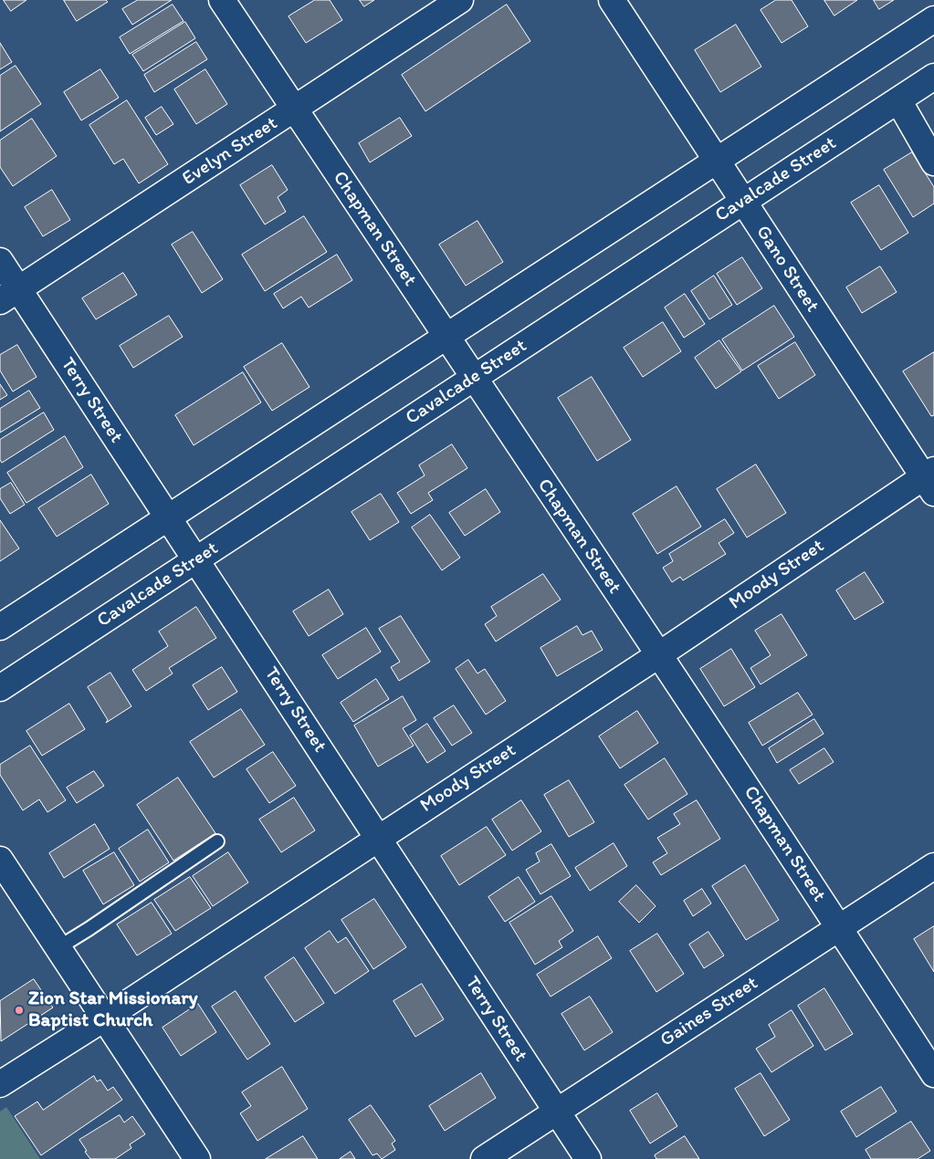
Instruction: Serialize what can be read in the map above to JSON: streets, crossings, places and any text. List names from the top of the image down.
{
  "streets": {
    "street": [
      "Evelyn Street",
      "Cavalcade Street",
      "Chapman Street",
      "Gano Street",
      "Terry Street",
      "Moody Street",
      "Gaines Street"
    ]
  },
  "crossings": [
    ["Evelyn Street", "Chapman Street"],
    ["Evelyn Street", "Terry Street"],
    ["Cavalcade Street", "Chapman Street"],
    ["Cavalcade Street", "Gano Street"],
    ["Cavalcade Street", "Terry Street"],
    ["Chapman Street", "Moody Street"],
    ["Chapman Street", "Gaines Street"],
    ["Gano Street", "Moody Street"],
    ["Terry Street", "Moody Street"],
    ["Terry Street", "Gaines Street"]
  ],
  "places": ["Zion Star Missionary Baptist Church"]
}
